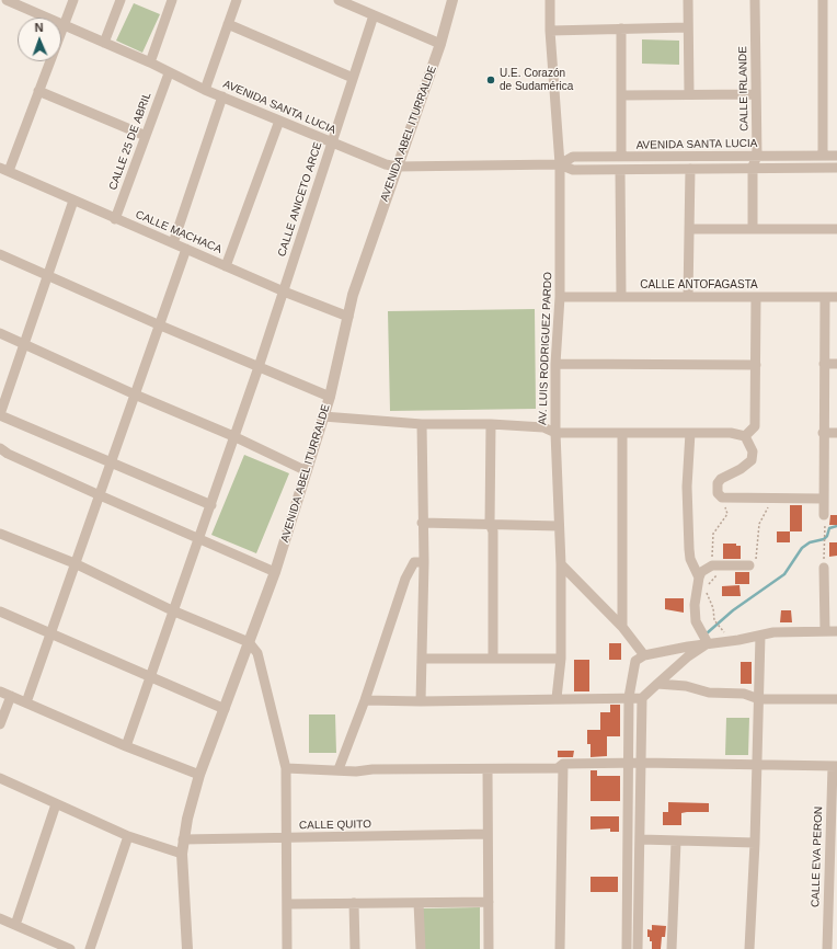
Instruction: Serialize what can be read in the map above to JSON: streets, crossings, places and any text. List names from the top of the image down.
{
  "streets": {
    "street": [
      "CALLE IRLANDE",
      "AVENIDA SANTA LUCIA",
      "AVENIDA ABEL ITURRALDE",
      "CALLE 25 DE ABRIL",
      "CALLE ANICETO ARCE",
      "CALLE MACHACA",
      "CALLE ANTOFAGASTA",
      "AV. LUIS RODRIGUEZ PARDO",
      "CALLE QUITO",
      "CALLE EVA PERON"
    ]
  },
  "crossings": [
    ["CALLE IRLANDE", "AVENIDA SANTA LUCIA"],
    ["AVENIDA SANTA LUCIA", "AVENIDA ABEL ITURRALDE"],
    ["AVENIDA SANTA LUCIA", "CALLE 25 DE ABRIL"],
    ["AVENIDA SANTA LUCIA", "CALLE ANICETO ARCE"],
    ["AVENIDA SANTA LUCIA", "AV. LUIS RODRIGUEZ PARDO"],
    ["AVENIDA ABEL ITURRALDE", "CALLE MACHACA"],
    ["AVENIDA ABEL ITURRALDE", "CALLE QUITO"],
    ["CALLE 25 DE ABRIL", "CALLE MACHACA"],
    ["CALLE ANICETO ARCE", "CALLE MACHACA"],
    ["CALLE ANTOFAGASTA", "AV. LUIS RODRIGUEZ PARDO"]
  ],
  "places": ["U.E. Corazón de Sudamérica"],
  "north": "top"
}
